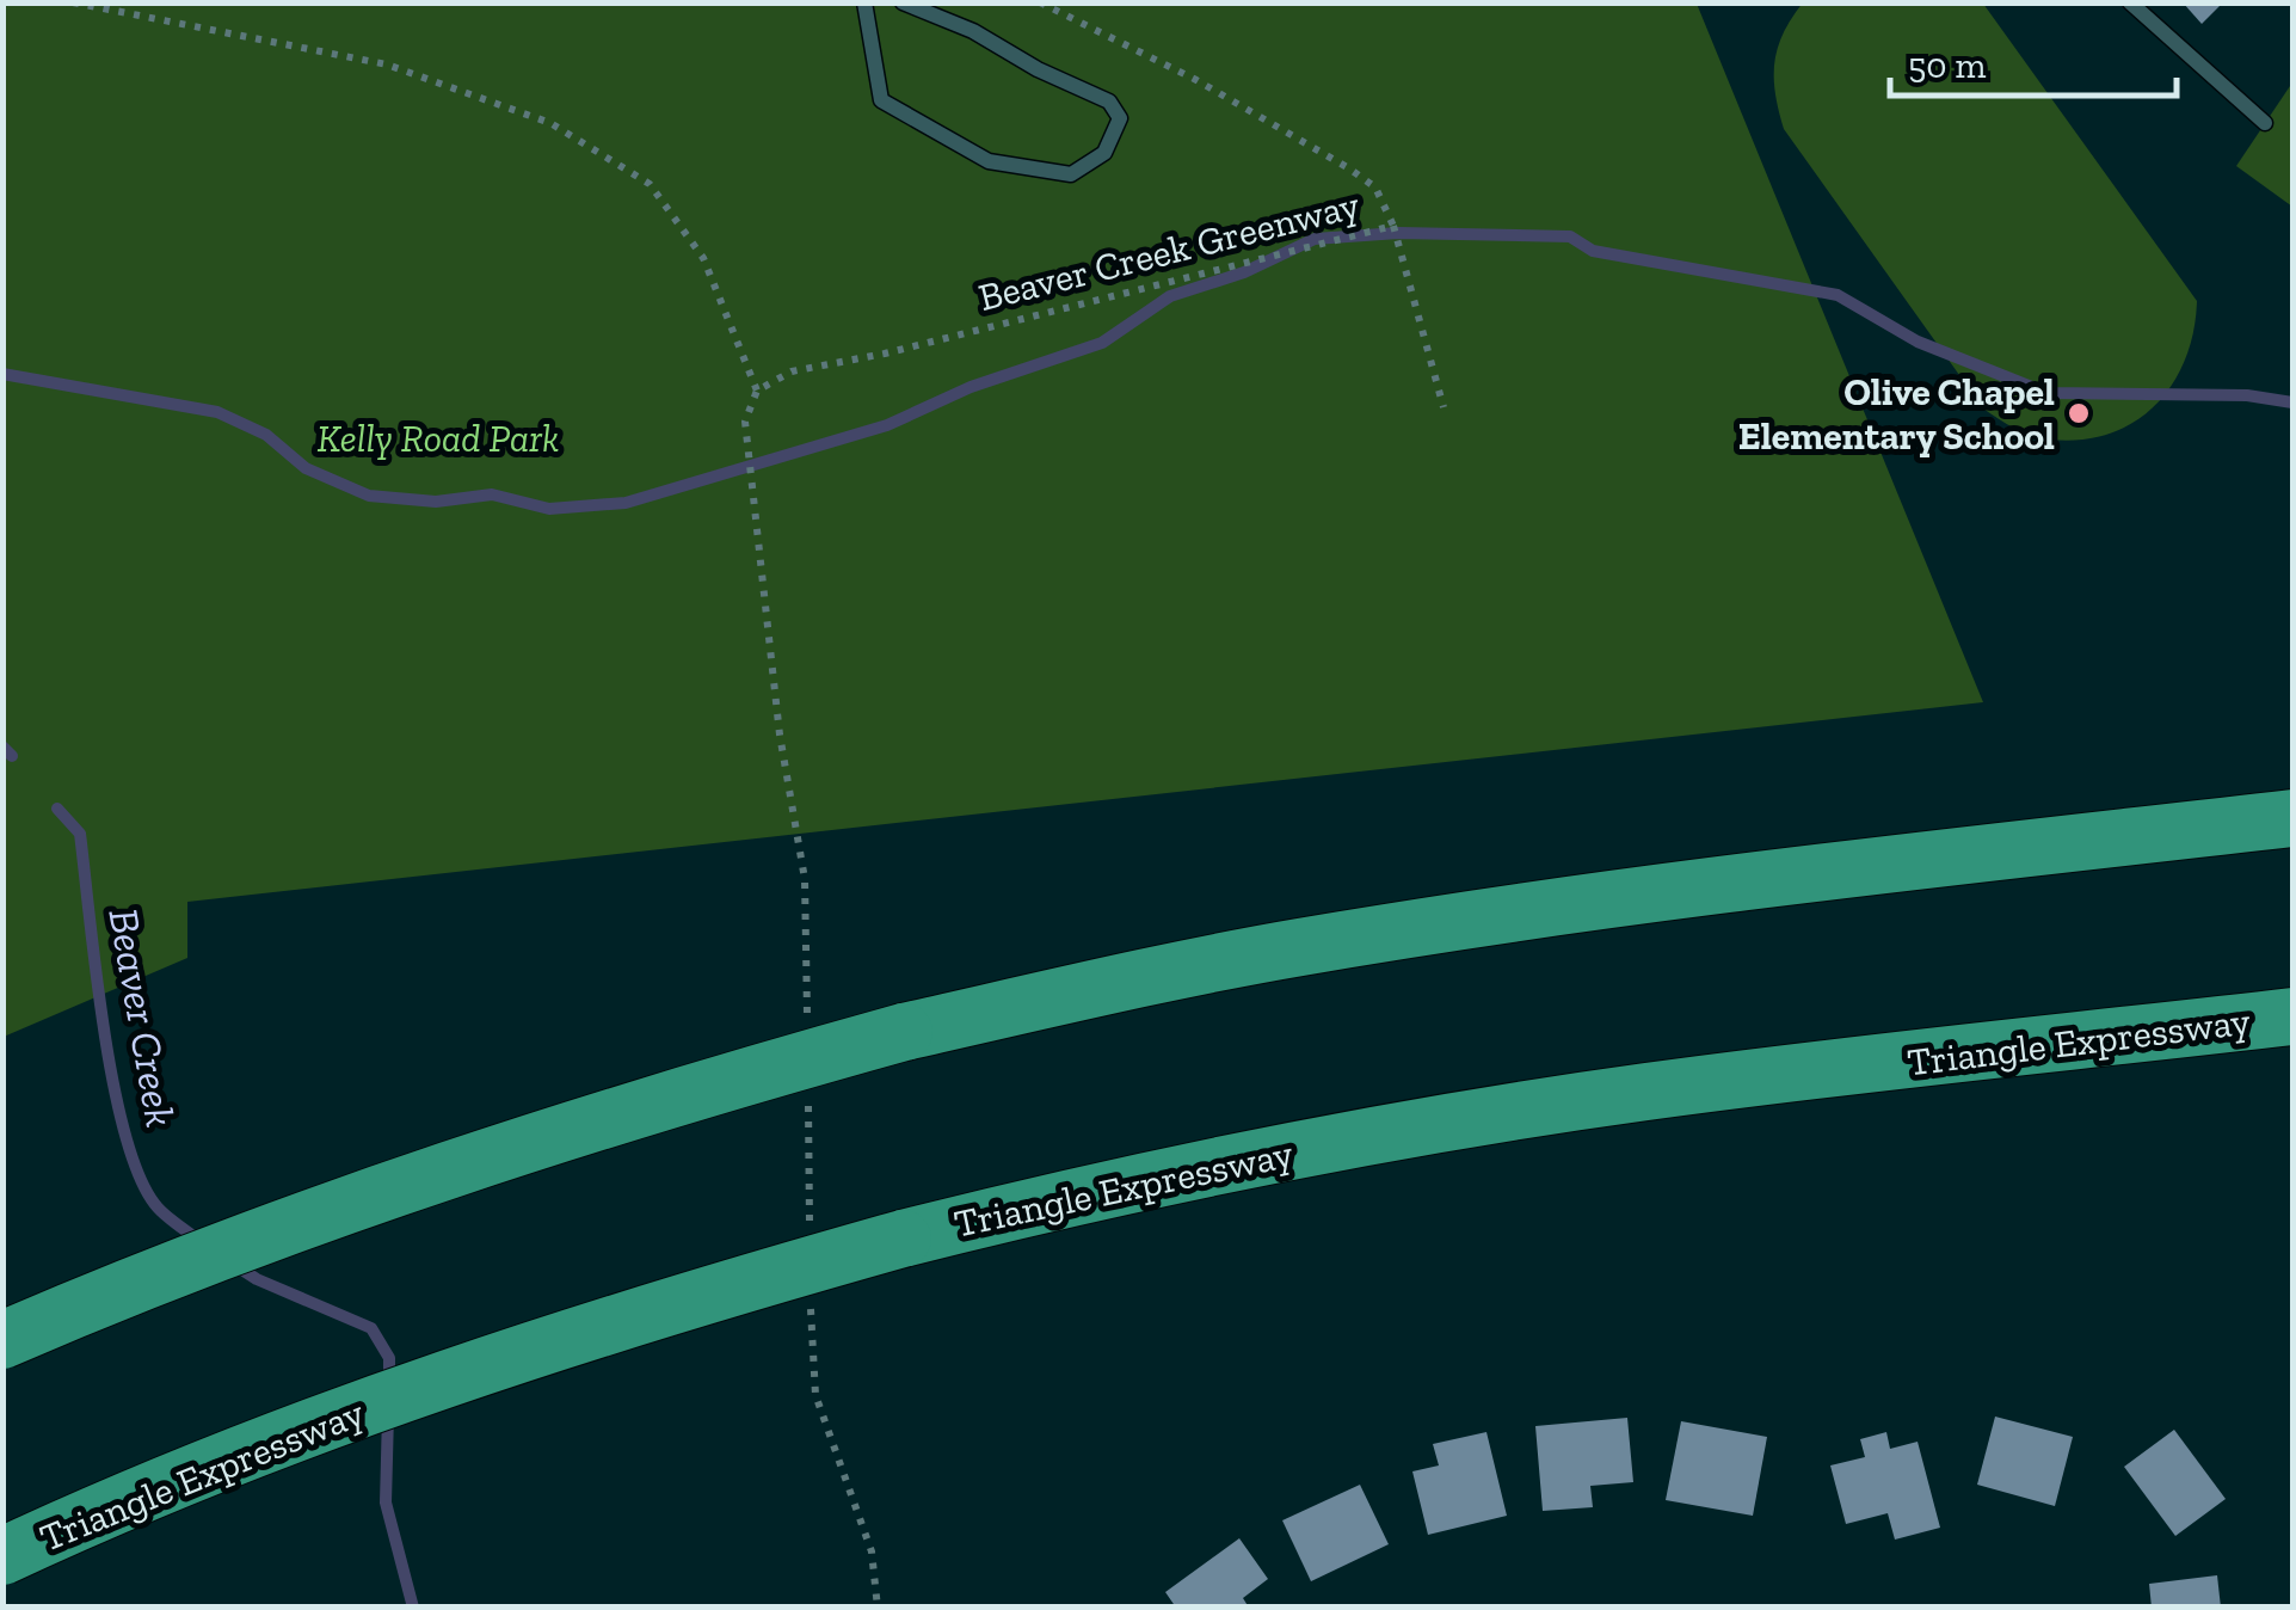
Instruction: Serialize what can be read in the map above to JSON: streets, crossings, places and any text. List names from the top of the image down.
{
  "streets": {
    "highway": ["Triangle Expressway"],
    "path": ["Beaver Creek Greenway"]
  },
  "water": ["Beaver Creek"],
  "parks": ["Kelly Road Park"],
  "places": ["Olive Chapel Elementary School"],
  "scale_bar": "50 m"
}
